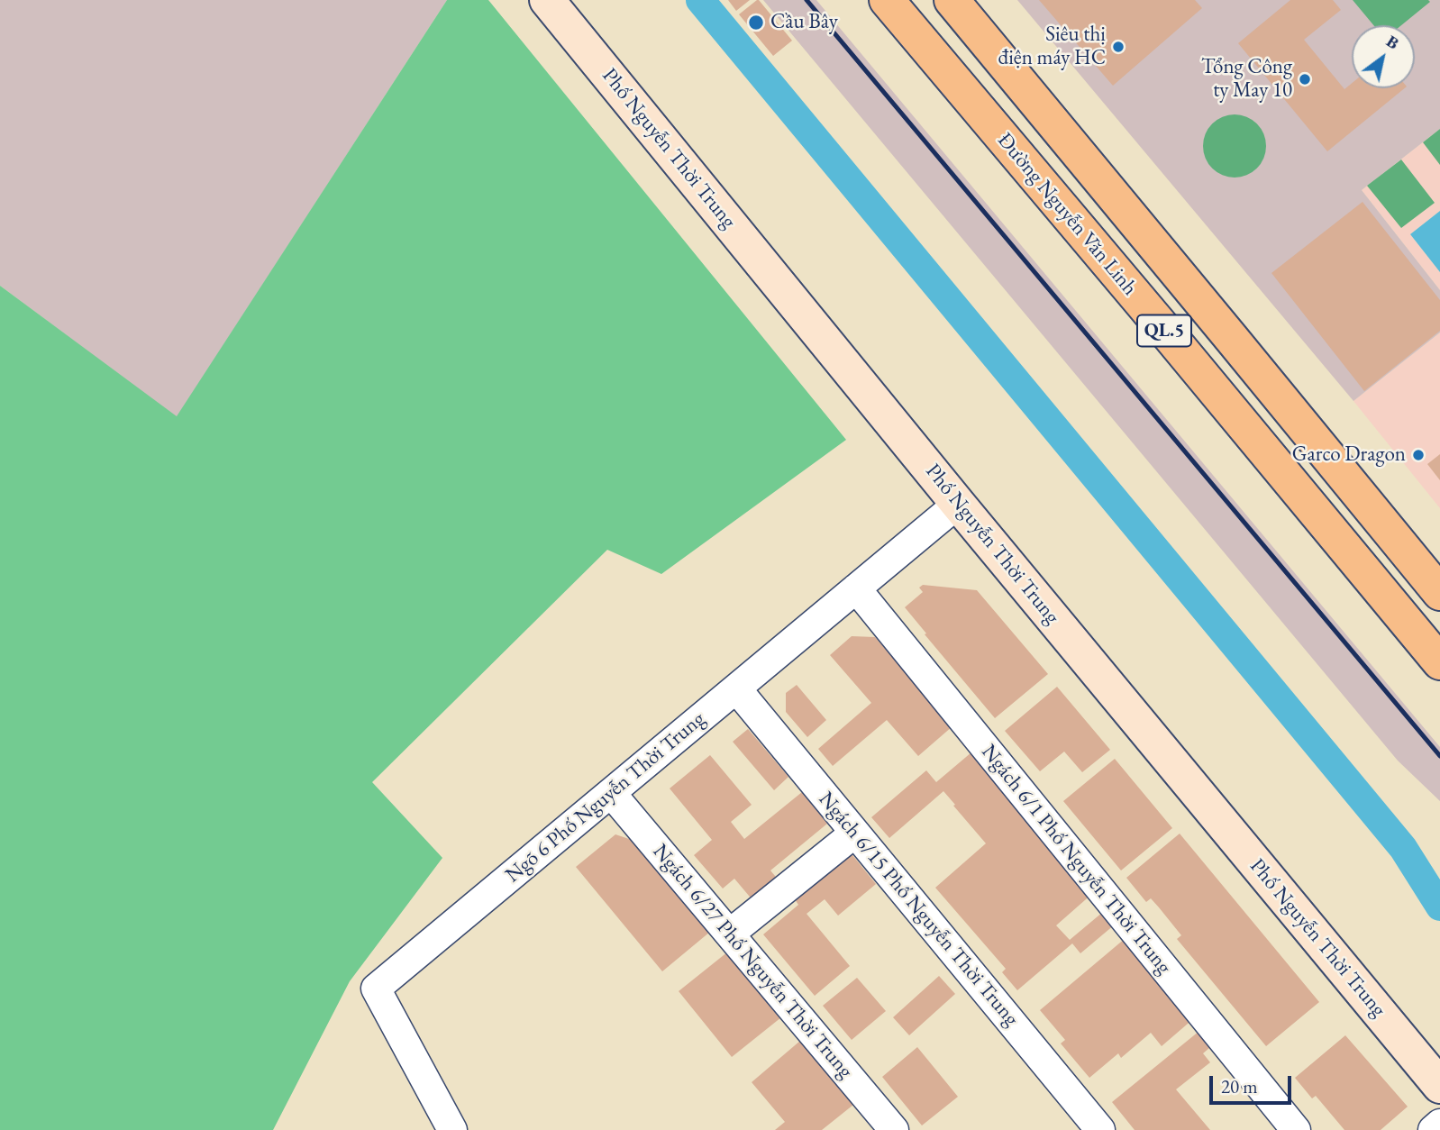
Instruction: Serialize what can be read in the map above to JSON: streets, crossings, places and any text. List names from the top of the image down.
{
  "streets": {
    "highway": ["Đường Nguyễn Văn Linh", "QL.5"],
    "street": [
      "Phố Nguyễn Thời Trung",
      "Ngõ 6 Phố Nguyễn Thời Trung",
      "Ngách 6/1 Phố Nguyễn Thời Trung",
      "Ngách 6/15 Phố Nguyễn Thời Trung",
      "Ngách 6/27 Phố Nguyễn Thời Trung"
    ]
  },
  "crossings": [
    ["Phố Nguyễn Thời Trung", "Ngõ 6 Phố Nguyễn Thời Trung"],
    ["Ngõ 6 Phố Nguyễn Thời Trung", "Ngách 6/1 Phố Nguyễn Thời Trung"],
    ["Ngõ 6 Phố Nguyễn Thời Trung", "Ngách 6/15 Phố Nguyễn Thời Trung"],
    ["Ngõ 6 Phố Nguyễn Thời Trung", "Ngách 6/27 Phố Nguyễn Thời Trung"]
  ],
  "places": [
    "Cầu Bây",
    "Siêu thị điện máy HC",
    "Tổng Công ty May 10",
    "Garco Dragon"
  ],
  "scale_bar": "20 m",
  "north": "top right"
}
